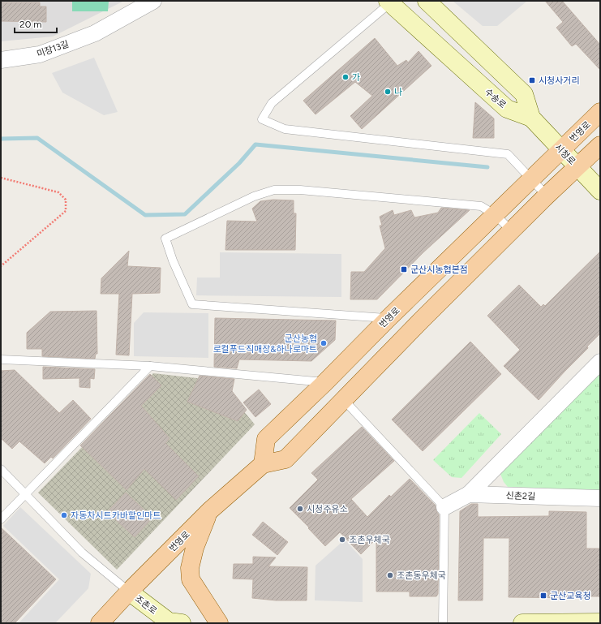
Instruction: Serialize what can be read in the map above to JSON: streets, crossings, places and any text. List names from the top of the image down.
{
  "streets": {
    "main road": ["번영로"],
    "street": [
      "미장13길",
      "수송로",
      "시청로",
      "신촌2길",
      "조촌로"
    ]
  },
  "crossings": [
    ["수송로", "번영로"],
    ["수송로", "시청로"],
    ["번영로", "시청로"],
    ["번영로", "조촌로"]
  ],
  "places": {
    "other": [
      "가",
      "나",
      "군산농협 로컬푸드직매장&하나로마트",
      "시청주유소",
      "자동차시트카바할인마트",
      "조촌우체국",
      "조촌동우체국"
    ],
    "transit": ["시청사거리", "군산시농협본점", "군산교육청"]
  },
  "scale_bar": "20 m"
}
